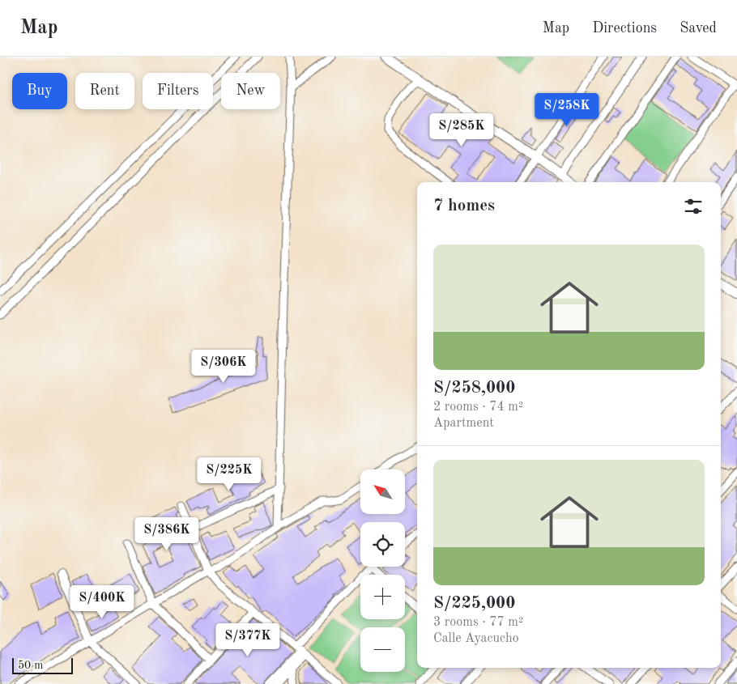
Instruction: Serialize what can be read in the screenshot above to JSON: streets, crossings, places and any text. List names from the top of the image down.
{
  "scale_bar": "50 m",
  "north": "top left",
  "page": {
    "header": "Map",
    "nav": ["Map", "Directions", "Saved"],
    "chip": [
      "Buy",
      "Rent",
      "Filters",
      "New"
    ],
    "price": [
      "S/258K",
      "S/285K",
      "S/306K",
      "S/225K",
      "S/386K",
      "S/400K",
      "S/377K"
    ],
    "heading": "7 homes",
    "list": [
      {
        "name": "S/258,000",
        "note": "2 rooms · 74 m² · Apartment"
      },
      {
        "name": "S/225,000",
        "note": "3 rooms · 77 m² · Calle Ayacucho"
      }
    ],
    "map_buttons": ["+", "−"],
    "scale": "50 m"
  }
}
